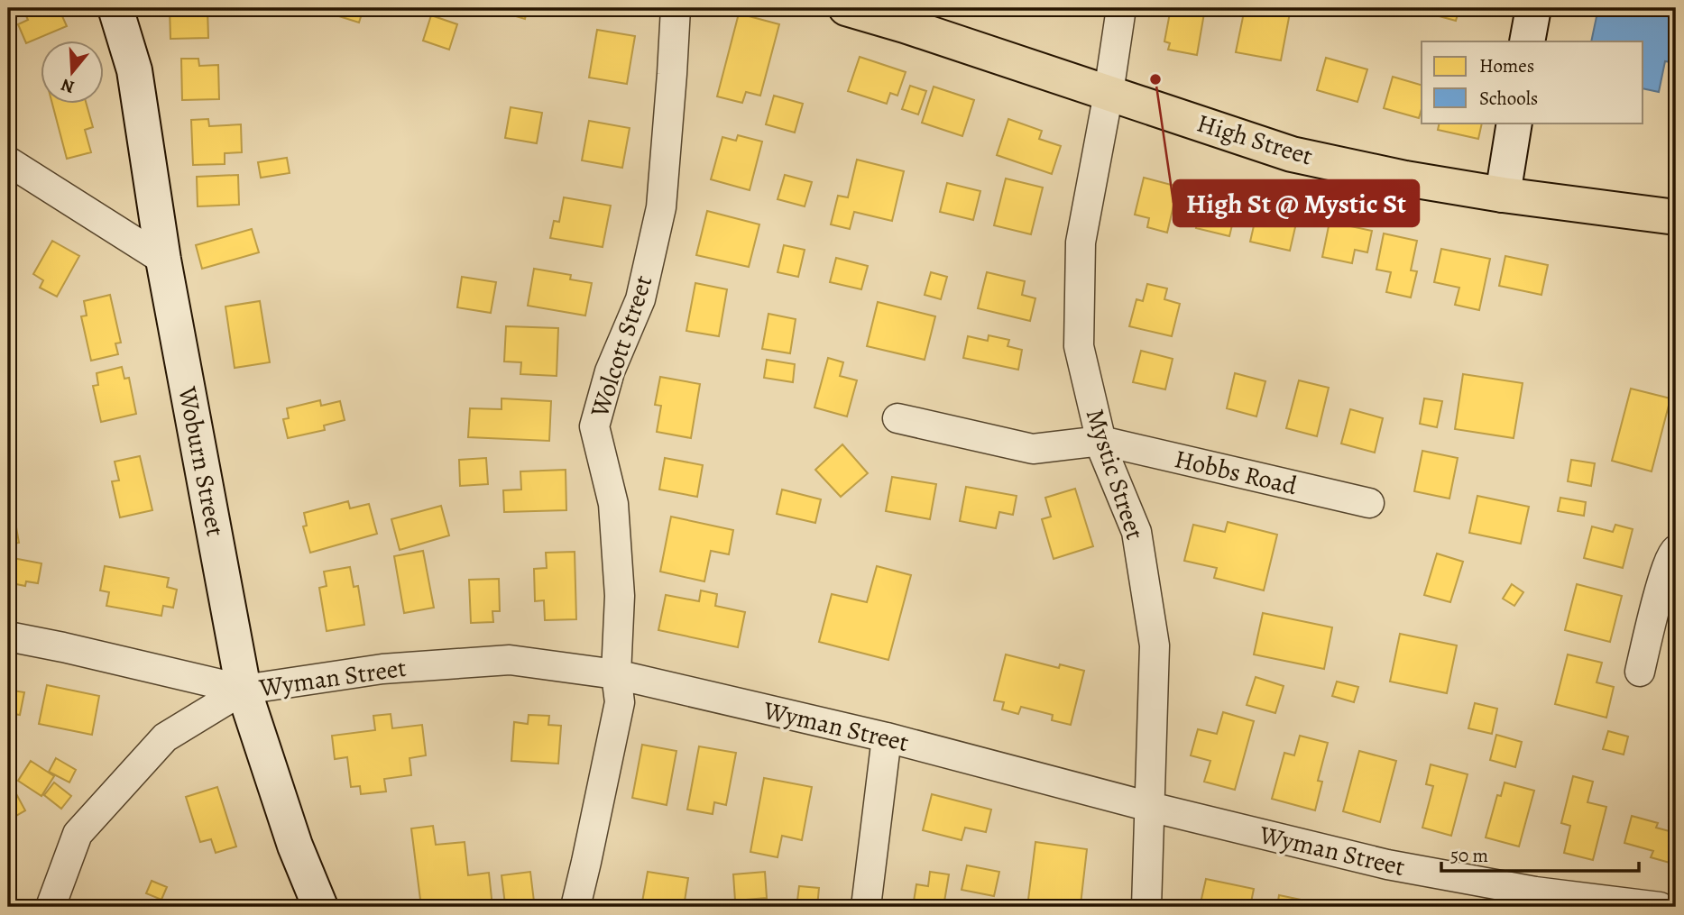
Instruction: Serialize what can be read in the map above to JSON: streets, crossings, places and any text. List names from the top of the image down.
{
  "streets": {
    "main road": ["High Street"],
    "street": [
      "Wolcott Street",
      "Woburn Street",
      "Hobbs Road",
      "Mystic Street",
      "Wyman Street"
    ]
  },
  "crossings": [
    ["High Street", "Mystic Street"],
    ["Wolcott Street", "Wyman Street"],
    ["Woburn Street", "Wyman Street"],
    ["Hobbs Road", "Mystic Street"],
    ["Mystic Street", "Wyman Street"]
  ],
  "places": ["High St @ Mystic St"],
  "legend": ["Homes", "Schools"],
  "scale_bar": "50 m",
  "north": "bottom"
}
